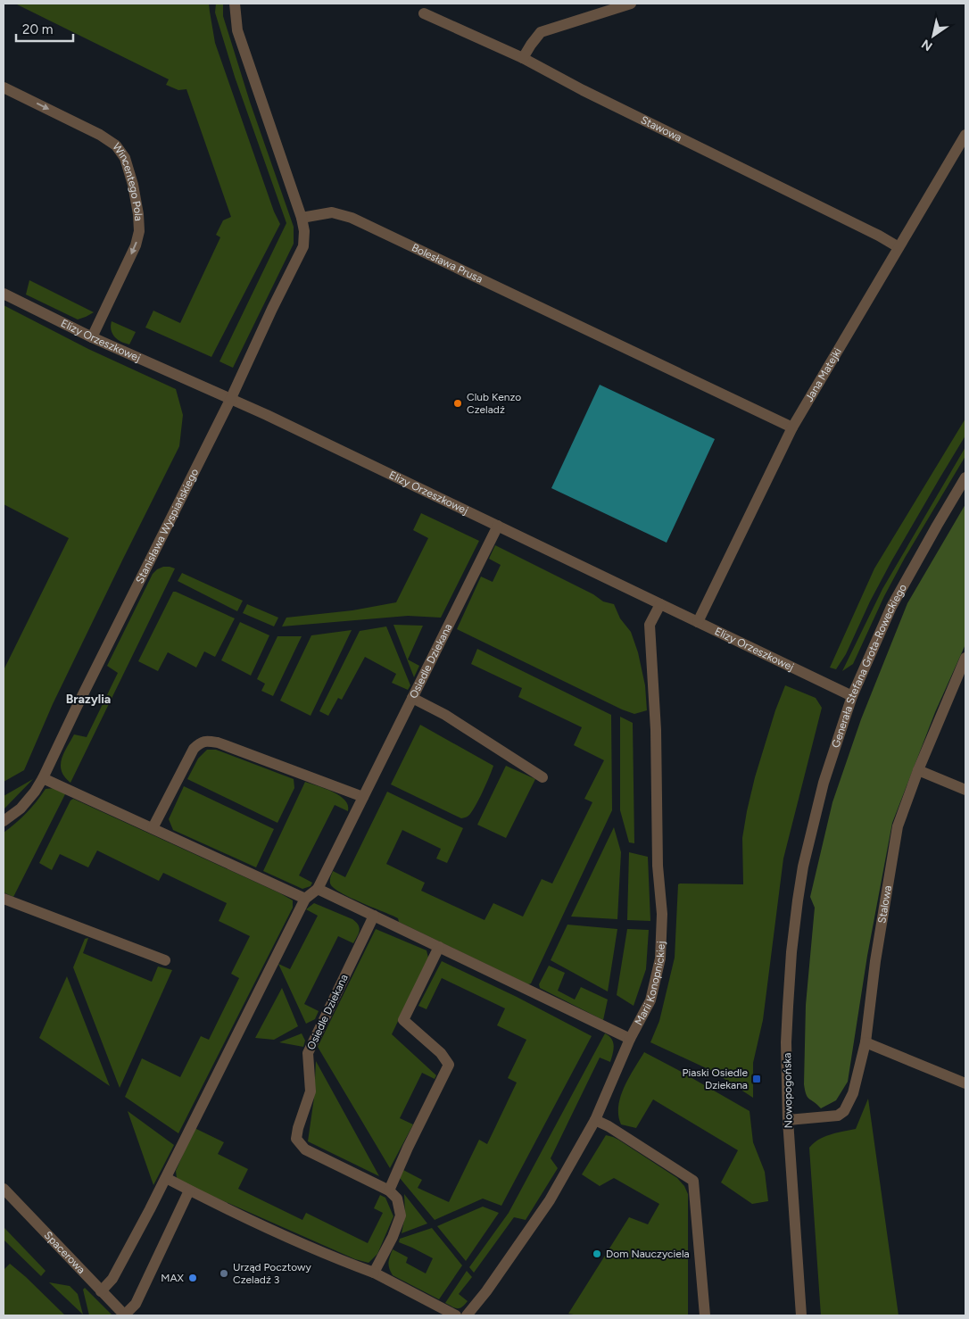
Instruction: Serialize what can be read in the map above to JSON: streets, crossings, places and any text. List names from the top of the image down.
{
  "streets": {
    "street": [
      "Stawowa",
      "Wincentego Pola",
      "Bolesława Prusa",
      "Elizy Orzeszkowej",
      "Jana Matejki",
      "Stanisława Wyspiańskiego",
      "Osiedle Dziekana",
      "Generała Stefana Grota-Roweckiego",
      "Stalowa",
      "Marii Konopnickiej",
      "Nowopogońska",
      "Spacerowa"
    ]
  },
  "crossings": [
    ["Stawowa", "Jana Matejki"],
    ["Wincentego Pola", "Elizy Orzeszkowej"],
    ["Bolesława Prusa", "Jana Matejki"],
    ["Bolesława Prusa", "Stanisława Wyspiańskiego"],
    ["Elizy Orzeszkowej", "Jana Matejki"],
    ["Elizy Orzeszkowej", "Stanisława Wyspiańskiego"],
    ["Elizy Orzeszkowej", "Osiedle Dziekana"],
    ["Elizy Orzeszkowej", "Generała Stefana Grota-Roweckiego"],
    ["Elizy Orzeszkowej", "Marii Konopnickiej"],
    ["Osiedle Dziekana", "Spacerowa"],
    ["Generała Stefana Grota-Roweckiego", "Nowopogońska"],
    ["Stalowa", "Nowopogońska"]
  ],
  "districts": ["Brazylia"],
  "places": {
    "other": [
      "Club Kenzo Czeladź",
      "Dom Nauczyciela",
      "Urząd Pocztowy Czeladź 3",
      "MAX"
    ],
    "transit": ["Piaski Osiedle Dziekana"]
  },
  "scale_bar": "20 m",
  "north": "bottom left"
}
